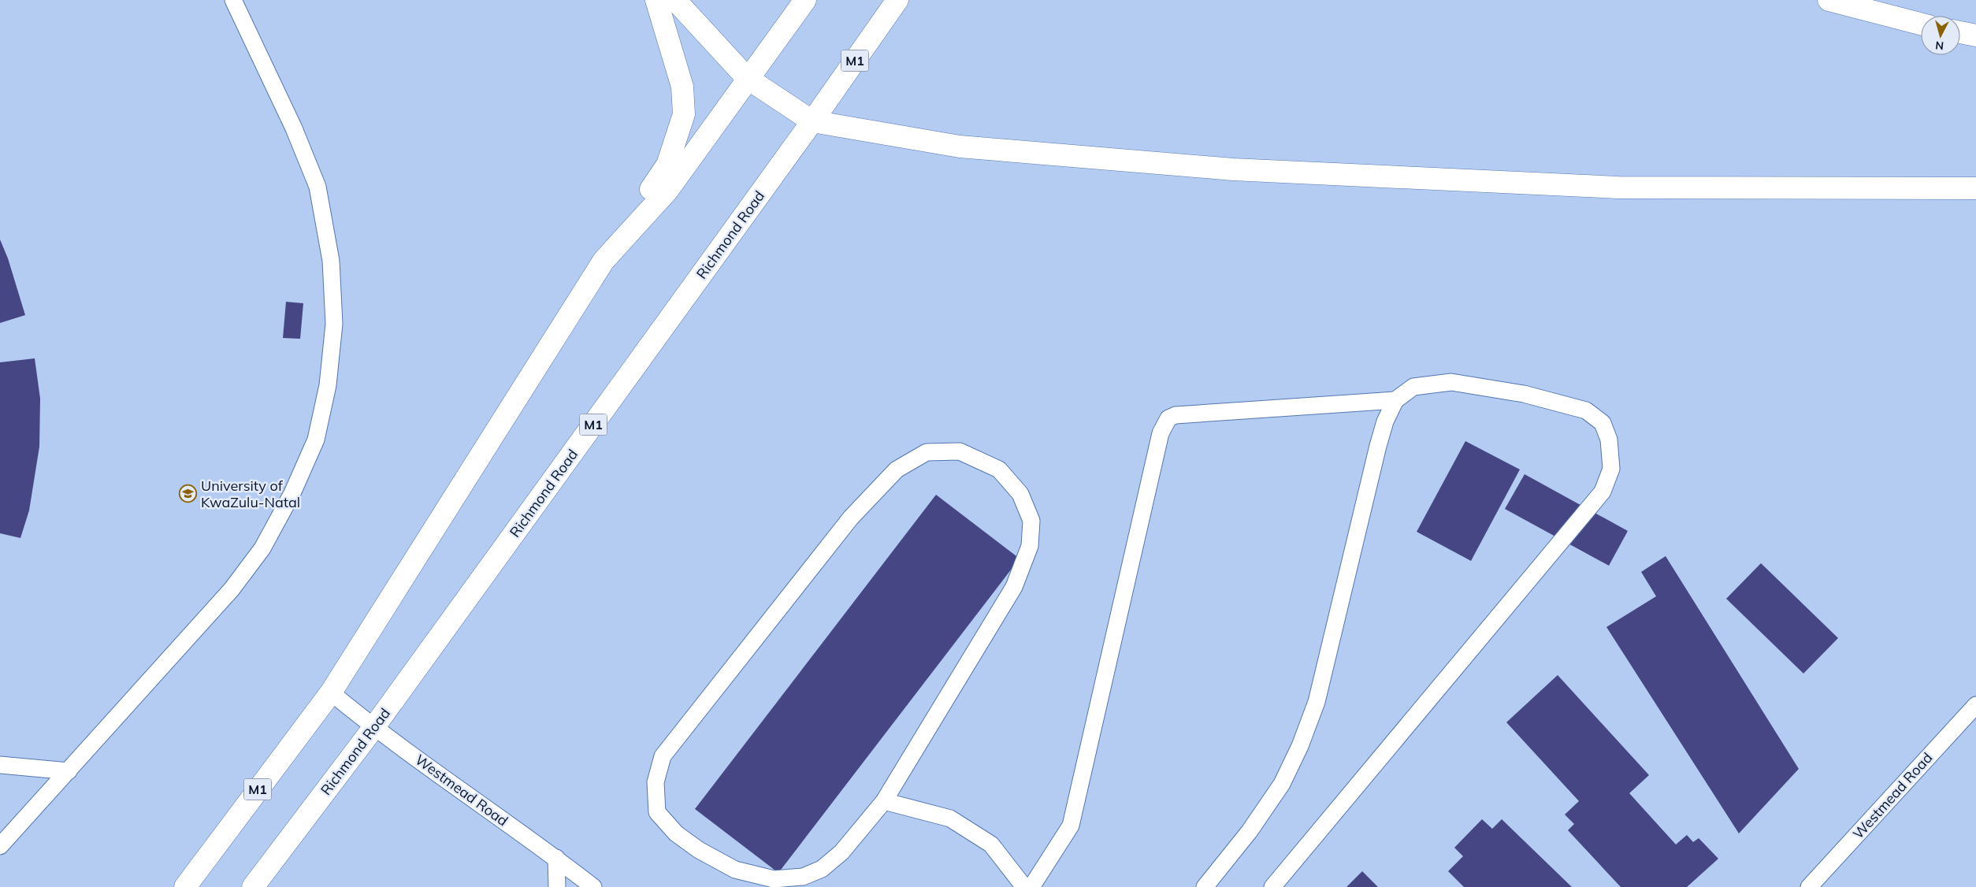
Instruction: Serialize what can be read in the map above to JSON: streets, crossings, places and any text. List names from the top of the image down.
{
  "streets": {
    "highway": ["M1", "Richmond Road"],
    "lane": ["Westmead Road"]
  },
  "crossings": [
    ["M1", "Westmead Road"],
    ["Richmond Road", "Westmead Road"]
  ],
  "places": {
    "school or university": ["University of KwaZulu-Natal"]
  },
  "north": "bottom"
}
